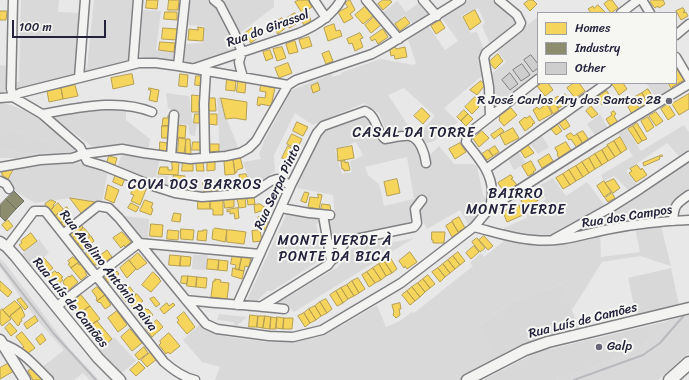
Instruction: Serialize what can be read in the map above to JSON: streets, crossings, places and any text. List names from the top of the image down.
{
  "streets": {
    "main road": ["Rua Luís de Camões"],
    "street": [
      "Rua do Girassol",
      "Rua Serpa Pinto",
      "Rua dos Campos",
      "Rua Avelino António Paiva"
    ]
  },
  "crossings": [
    ["Rua Avelino António Paiva", "Rua Luís de Camões"]
  ],
  "districts": [
    "CASAL DA TORRE",
    "COVA DOS BARROS",
    "BAIRRO MONTE VERDE",
    "MONTE VERDE À PONTE DA BICA"
  ],
  "places": ["R José Carlos Ary dos Santos 28", "Galp"],
  "legend": ["Homes", "Industry", "Other"],
  "scale_bar": "100 m"
}
